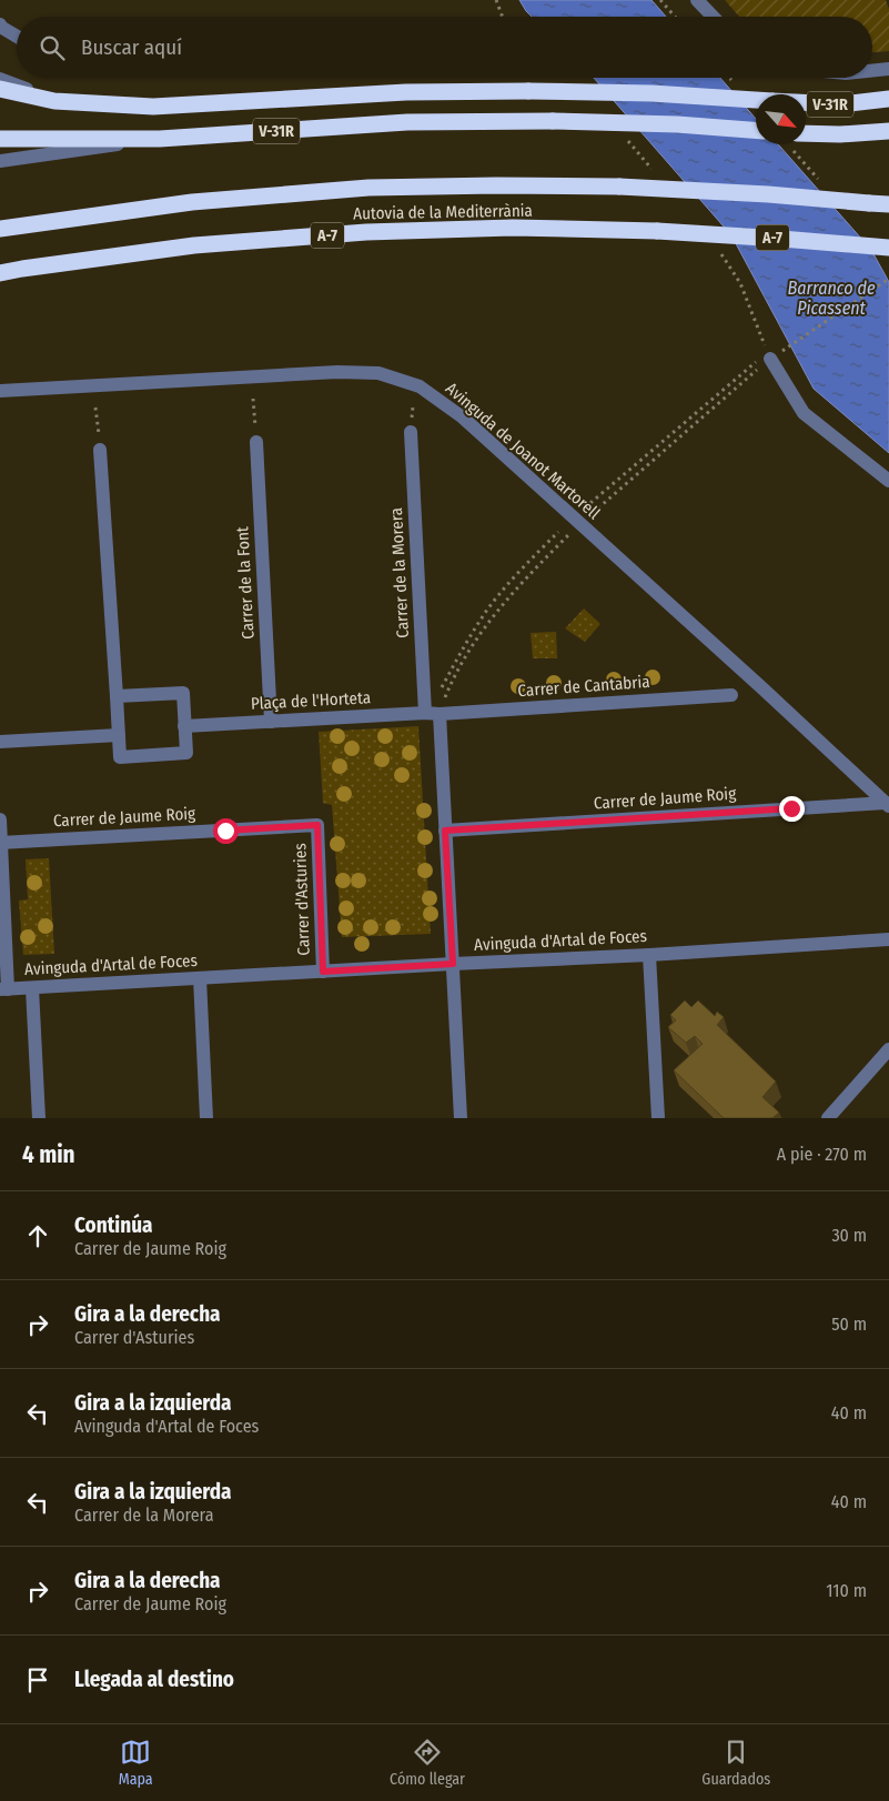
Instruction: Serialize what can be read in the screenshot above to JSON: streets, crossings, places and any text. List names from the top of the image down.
{
  "streets": {
    "highway": ["V-31R", "Autovia de la Mediterrània", "A-7"],
    "street": [
      "Avinguda de Joanot Martorell",
      "Carrer de la Morera",
      "Carrer de la Font",
      "Carrer de Cantabria",
      "Plaça de l'Horteta",
      "Carrer de Jaume Roig",
      "Carrer d'Asturies",
      "Avinguda d'Artal de Foces"
    ]
  },
  "crossings": [
    ["Avinguda de Joanot Martorell", "Carrer de Jaume Roig"],
    ["Carrer de la Morera", "Carrer de Cantabria"],
    ["Carrer de la Morera", "Plaça de l'Horteta"],
    ["Carrer de la Morera", "Carrer de Jaume Roig"],
    ["Carrer de la Morera", "Avinguda d'Artal de Foces"],
    ["Carrer de la Font", "Plaça de l'Horteta"],
    ["Carrer de Cantabria", "Plaça de l'Horteta"],
    ["Carrer de Jaume Roig", "Carrer d'Asturies"],
    ["Carrer d'Asturies", "Avinguda d'Artal de Foces"]
  ],
  "water": ["Barranco de Picassent"],
  "north": "bottom right",
  "page": {
    "search": "Buscar aquí",
    "heading": ["4 min", "A pie · 270 m"],
    "list": [
      ["Continúa", "Carrer de Jaume Roig", "30 m"],
      ["Gira a la derecha", "Carrer d'Asturies", "50 m"],
      ["Gira a la izquierda", "Avinguda d'Artal de Foces", "40 m"],
      ["Gira a la izquierda", "Carrer de la Morera", "40 m"],
      ["Gira a la derecha", "Carrer de Jaume Roig", "110 m"],
      "Llegada al destino"
    ],
    "nav": ["Mapa", "Cómo llegar", "Guardados"]
  }
}
